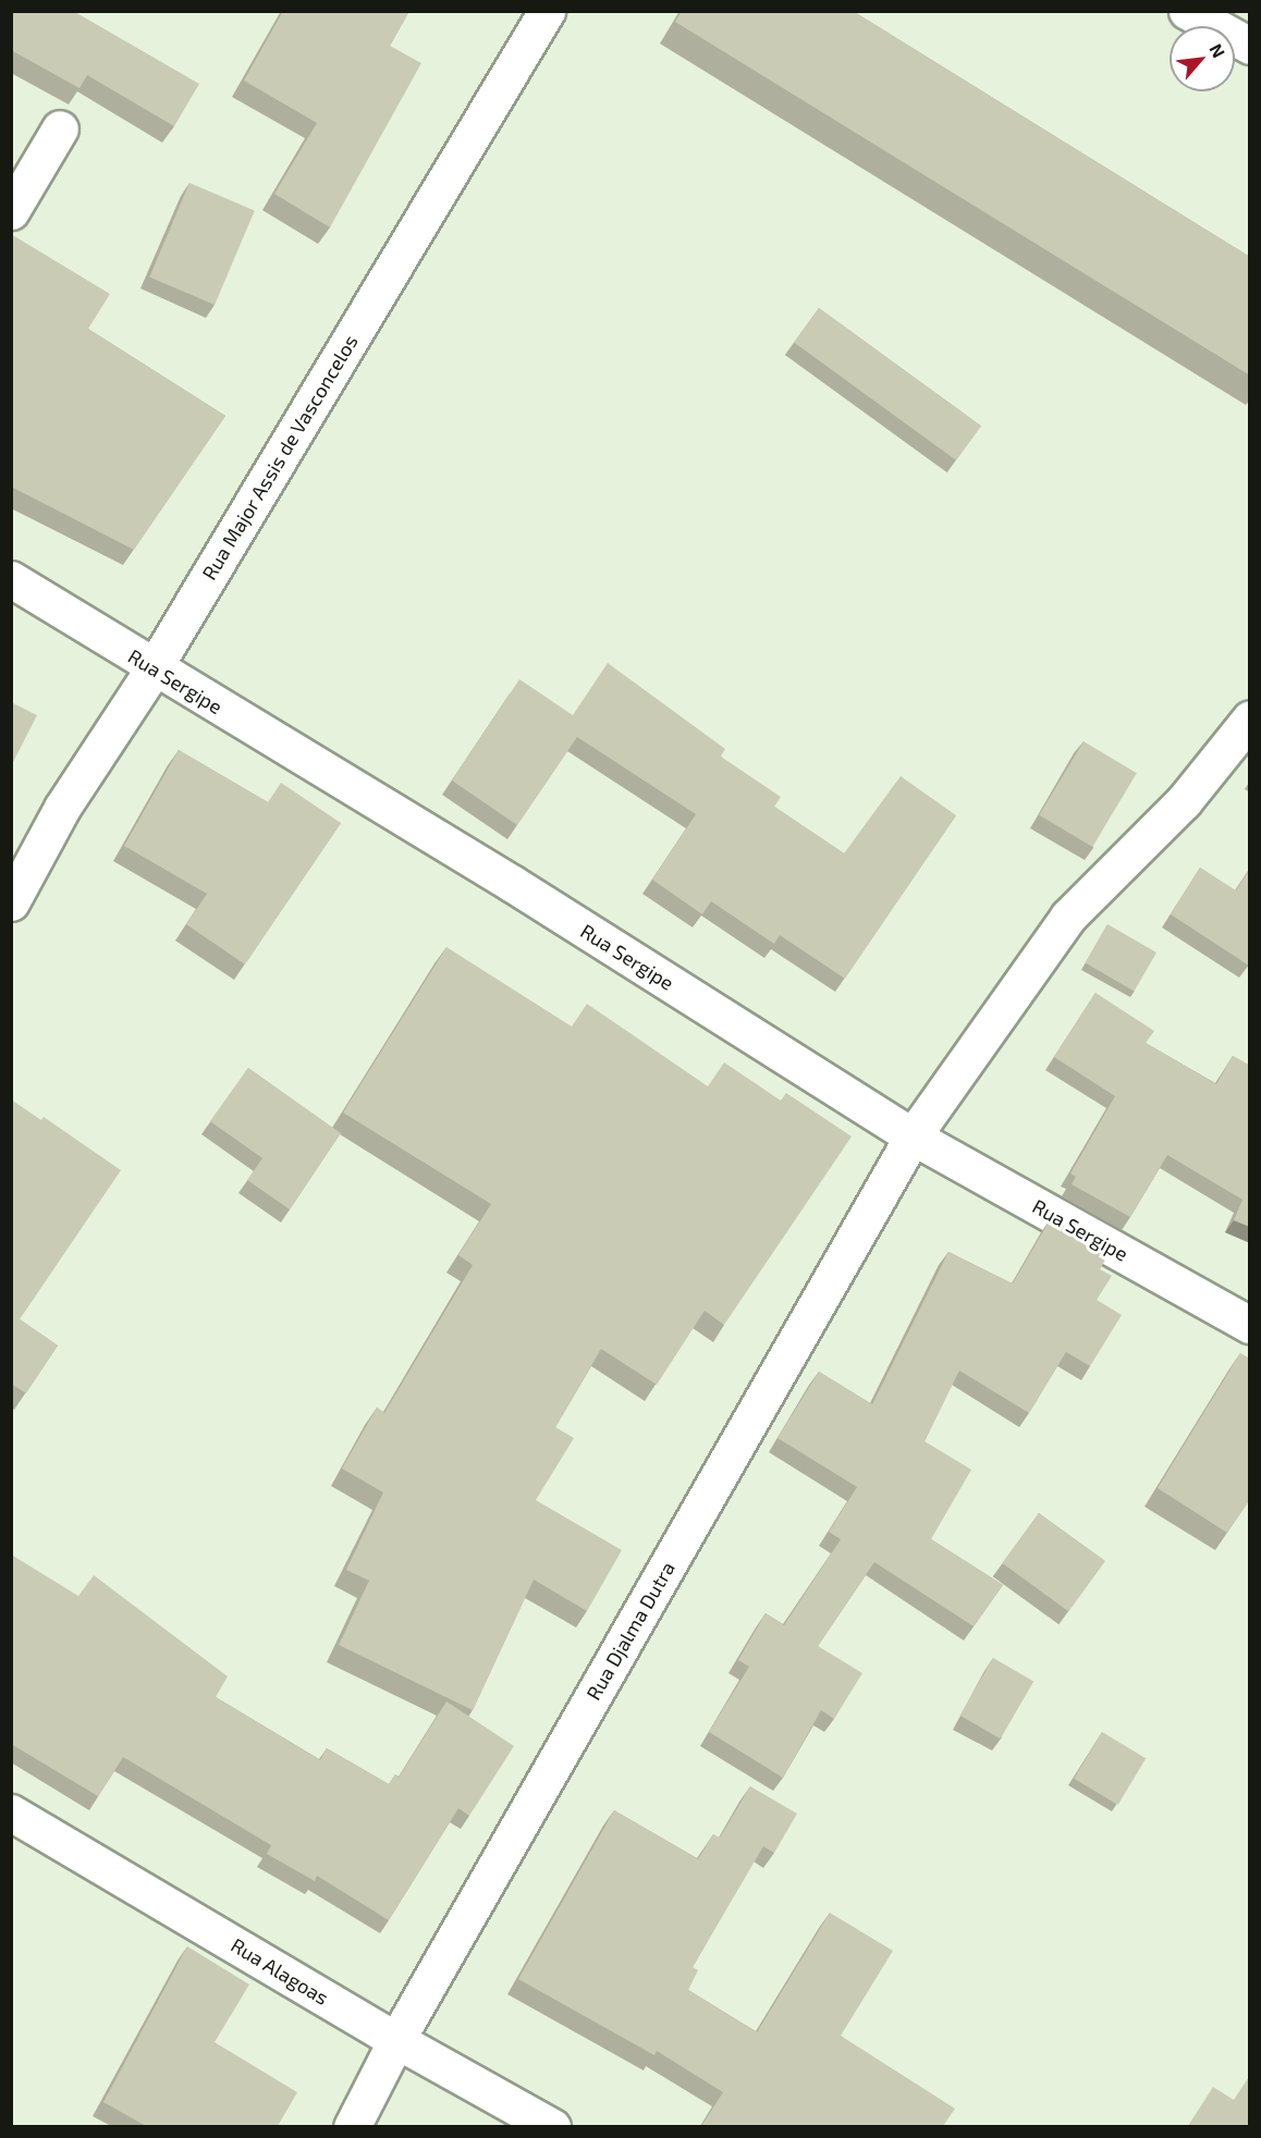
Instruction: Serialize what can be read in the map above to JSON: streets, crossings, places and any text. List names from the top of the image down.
{
  "streets": {
    "street": [
      "Rua Major Assis de Vasconcelos",
      "Rua Sergipe",
      "Rua Djalma Dutra",
      "Rua Alagoas"
    ]
  },
  "crossings": [
    ["Rua Major Assis de Vasconcelos", "Rua Sergipe"],
    ["Rua Sergipe", "Rua Djalma Dutra"],
    ["Rua Djalma Dutra", "Rua Alagoas"]
  ],
  "north": "top right"
}
